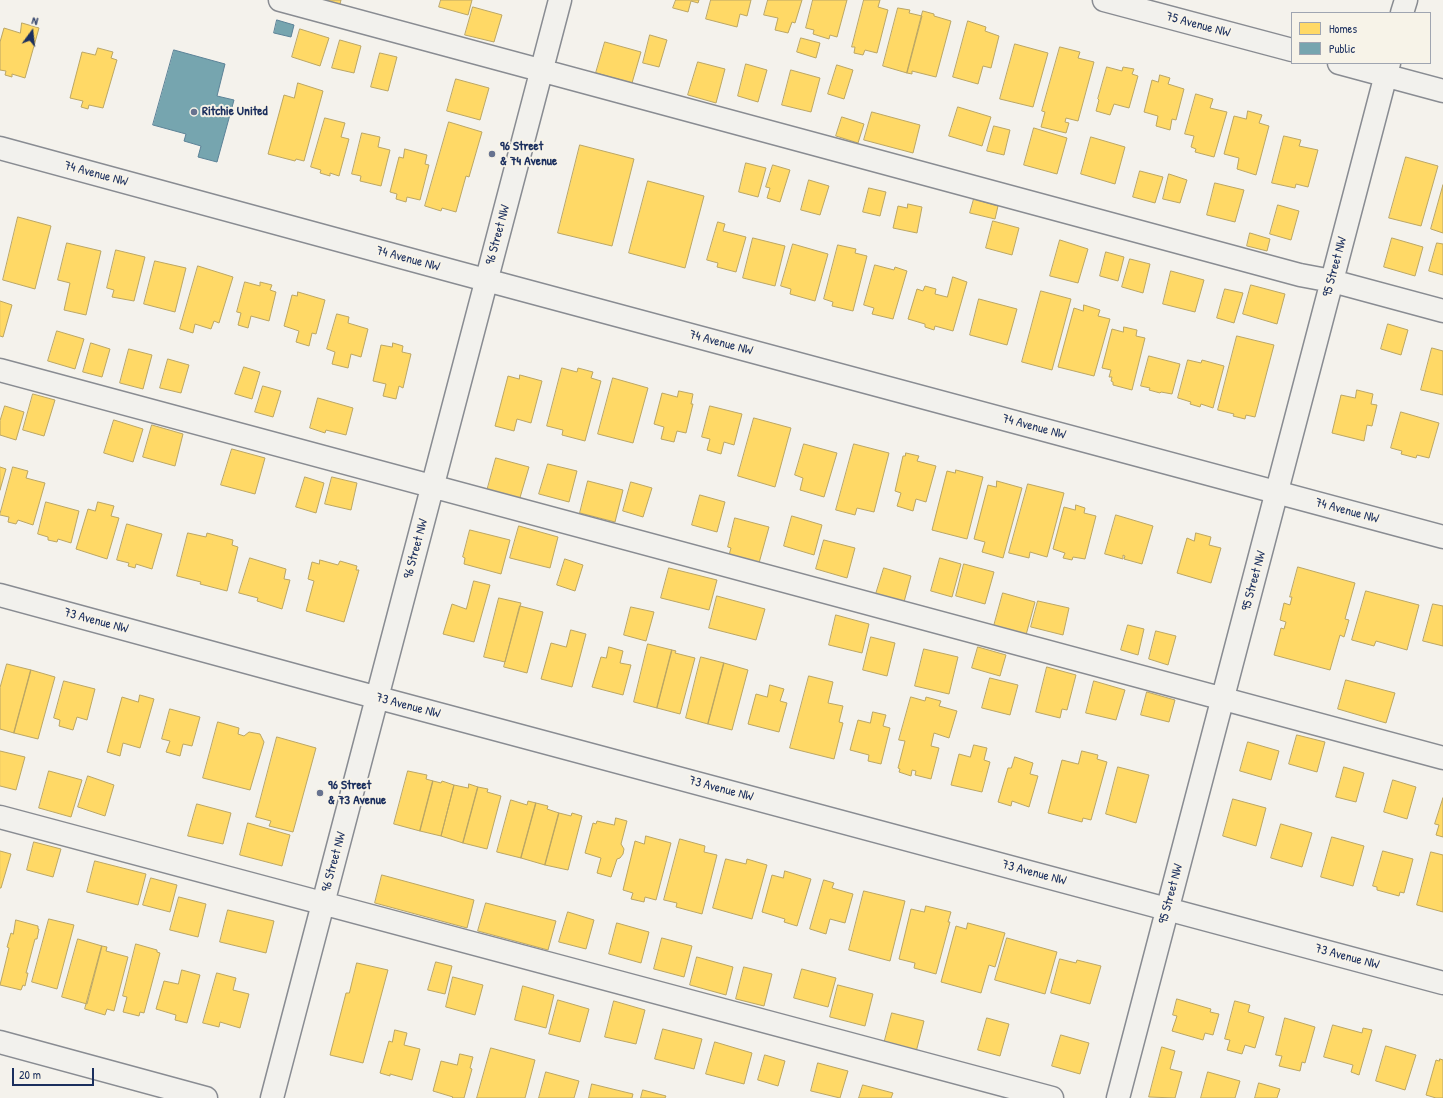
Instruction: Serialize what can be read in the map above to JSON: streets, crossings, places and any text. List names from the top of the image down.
{
  "streets": {
    "street": [
      "75 Avenue NW",
      "74 Avenue NW",
      "96 Street NW",
      "95 Street NW",
      "73 Avenue NW"
    ]
  },
  "crossings": [
    ["74 Avenue NW", "96 Street NW"],
    ["74 Avenue NW", "95 Street NW"],
    ["96 Street NW", "73 Avenue NW"],
    ["95 Street NW", "73 Avenue NW"]
  ],
  "places": ["Ritchie United", "96 Street & 74 Avenue", "96 Street & 73 Avenue"],
  "legend": ["Homes", "Public"],
  "scale_bar": "20 m",
  "north": "top"
}
